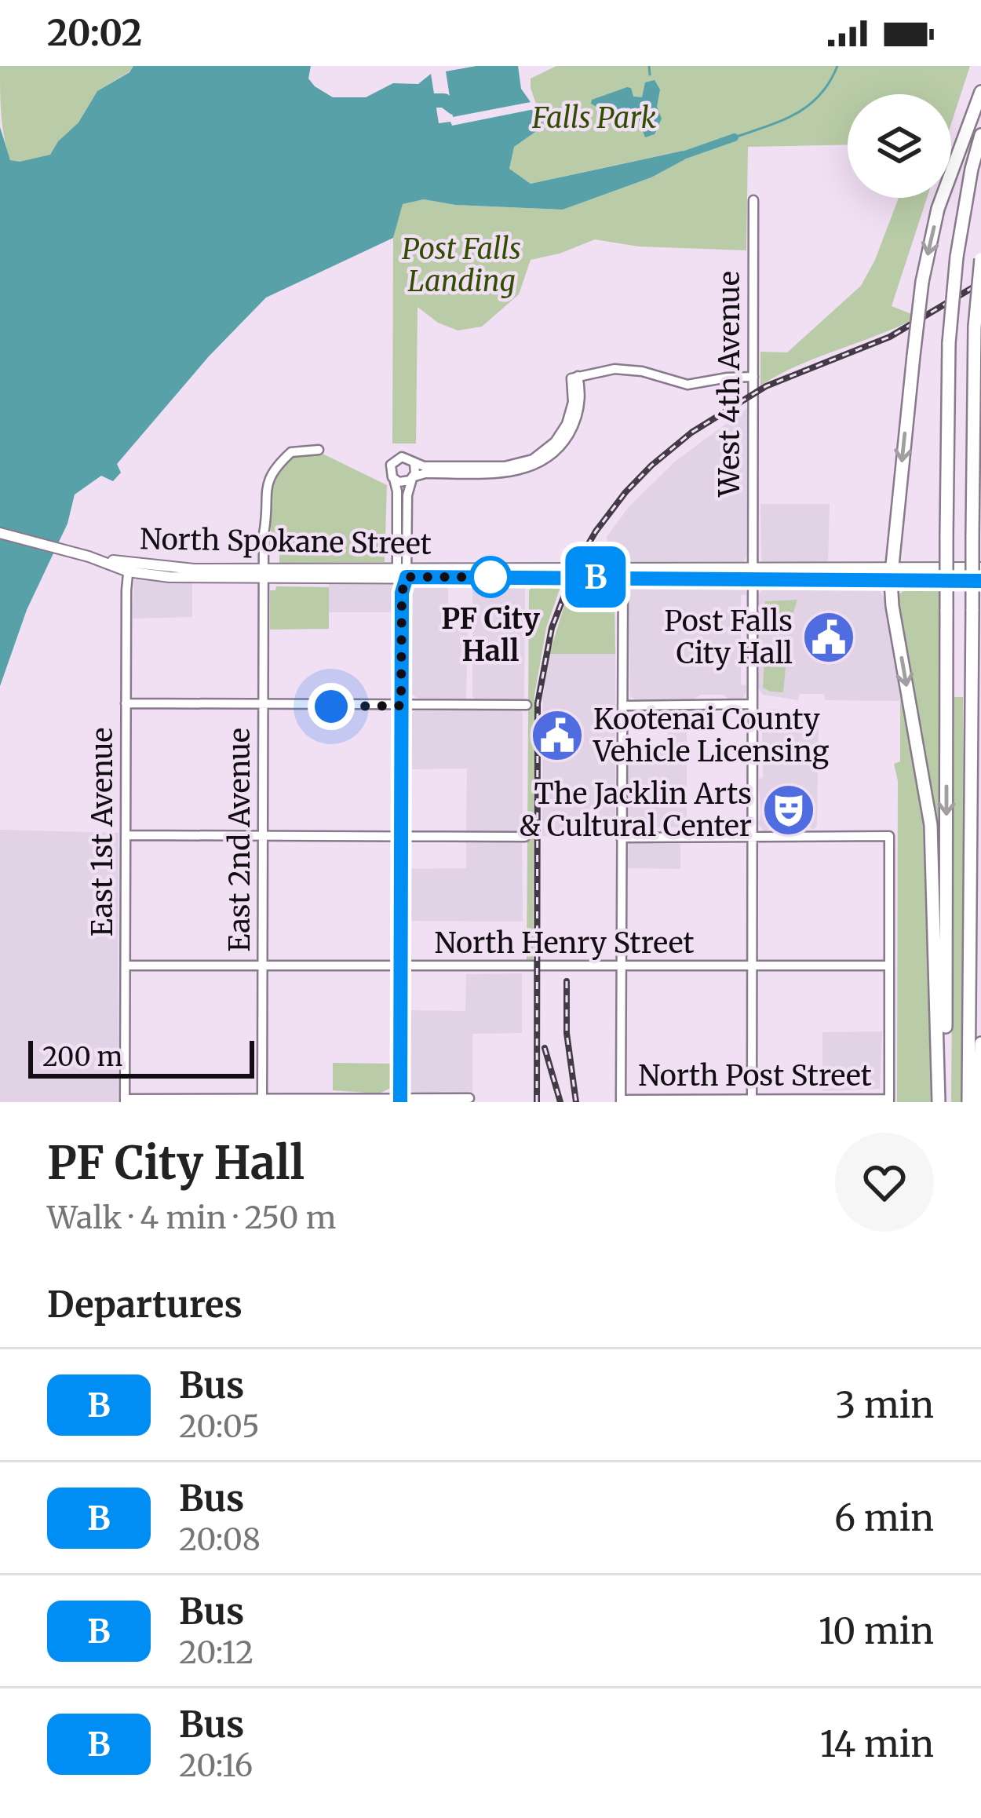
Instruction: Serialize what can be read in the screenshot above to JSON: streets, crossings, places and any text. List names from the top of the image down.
{
  "streets": {
    "main road": ["North Spokane Street"],
    "street": [
      "West 4th Avenue",
      "East 1st Avenue",
      "East 2nd Avenue",
      "North Henry Street",
      "North Post Street"
    ]
  },
  "crossings": [
    ["West 4th Avenue", "North Spokane Street"],
    ["West 4th Avenue", "North Henry Street"],
    ["West 4th Avenue", "North Post Street"],
    ["North Spokane Street", "East 1st Avenue"],
    ["North Spokane Street", "East 2nd Avenue"],
    ["East 1st Avenue", "North Henry Street"],
    ["East 2nd Avenue", "North Henry Street"]
  ],
  "parks": ["Falls Park", "Post Falls Landing"],
  "places": {
    "other": ["PF City Hall"],
    "public building": ["Post Falls City Hall", "Kootenai County Vehicle Licensing"],
    "theatre": ["The Jacklin Arts & Cultural Center"]
  },
  "lines": ["bus line B"],
  "scale_bar": "200 m",
  "page": {
    "status": "20:02",
    "on_map": "B",
    "scale": "200 m",
    "heading": [
      ["PF City Hall", "Walk · 4 min · 250 m"],
      "Departures"
    ],
    "list": [
      {
        "mark": "B",
        "name": "Bus",
        "note": "20:05",
        "value": "3 min"
      },
      {
        "mark": "B",
        "name": "Bus",
        "note": "20:08",
        "value": "6 min"
      },
      {
        "mark": "B",
        "name": "Bus",
        "note": "20:12",
        "value": "10 min"
      },
      {
        "mark": "B",
        "name": "Bus",
        "note": "20:16",
        "value": "14 min"
      }
    ]
  }
}
